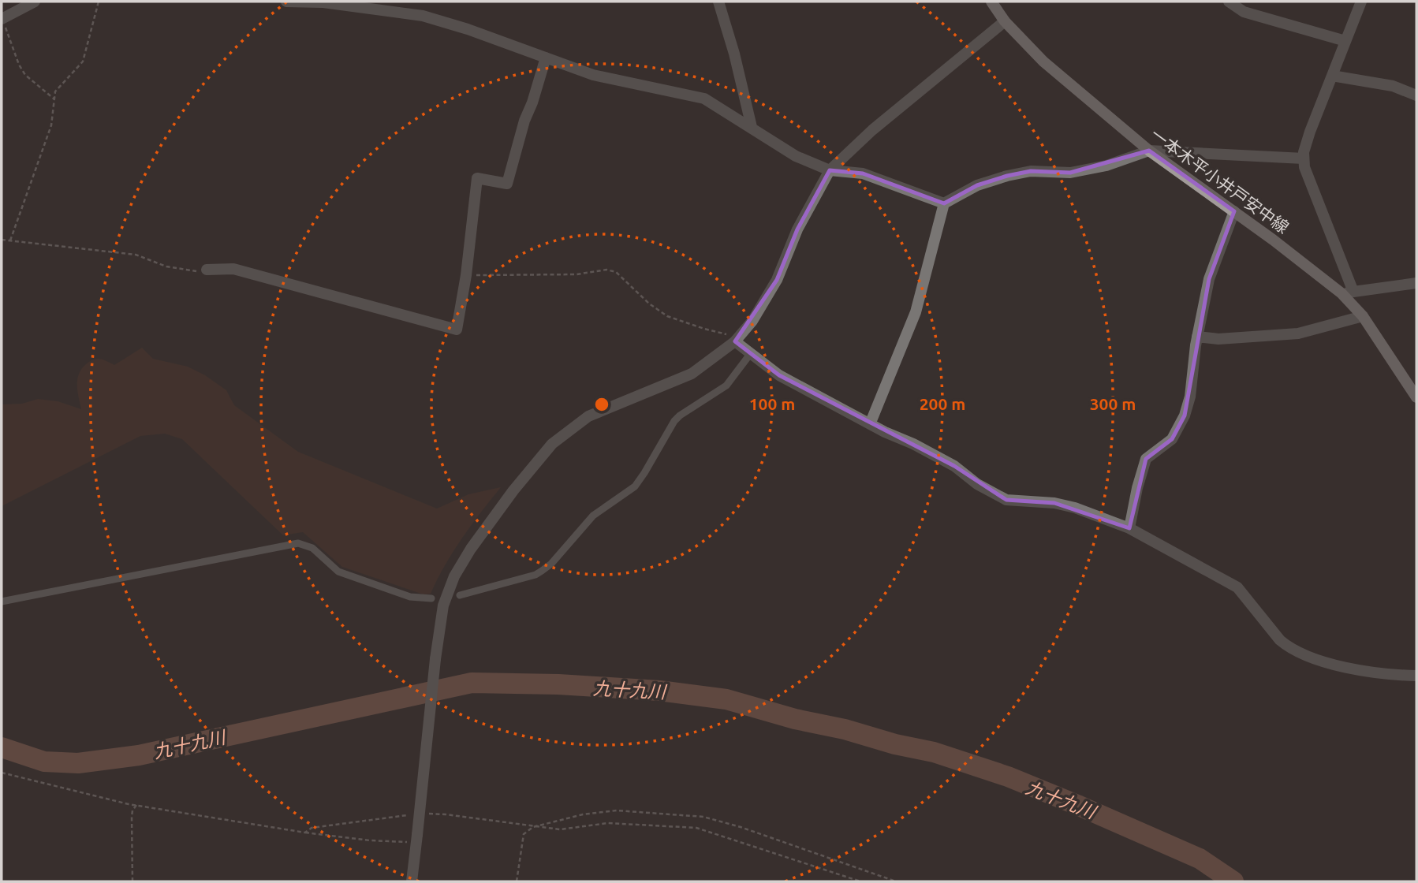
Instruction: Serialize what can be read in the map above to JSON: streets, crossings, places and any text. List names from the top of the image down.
{
  "streets": {
    "main road": ["一本木平小井戸安中線"]
  },
  "water": ["九十九川"],
  "rings": ["100 m", "200 m", "300 m"]
}
